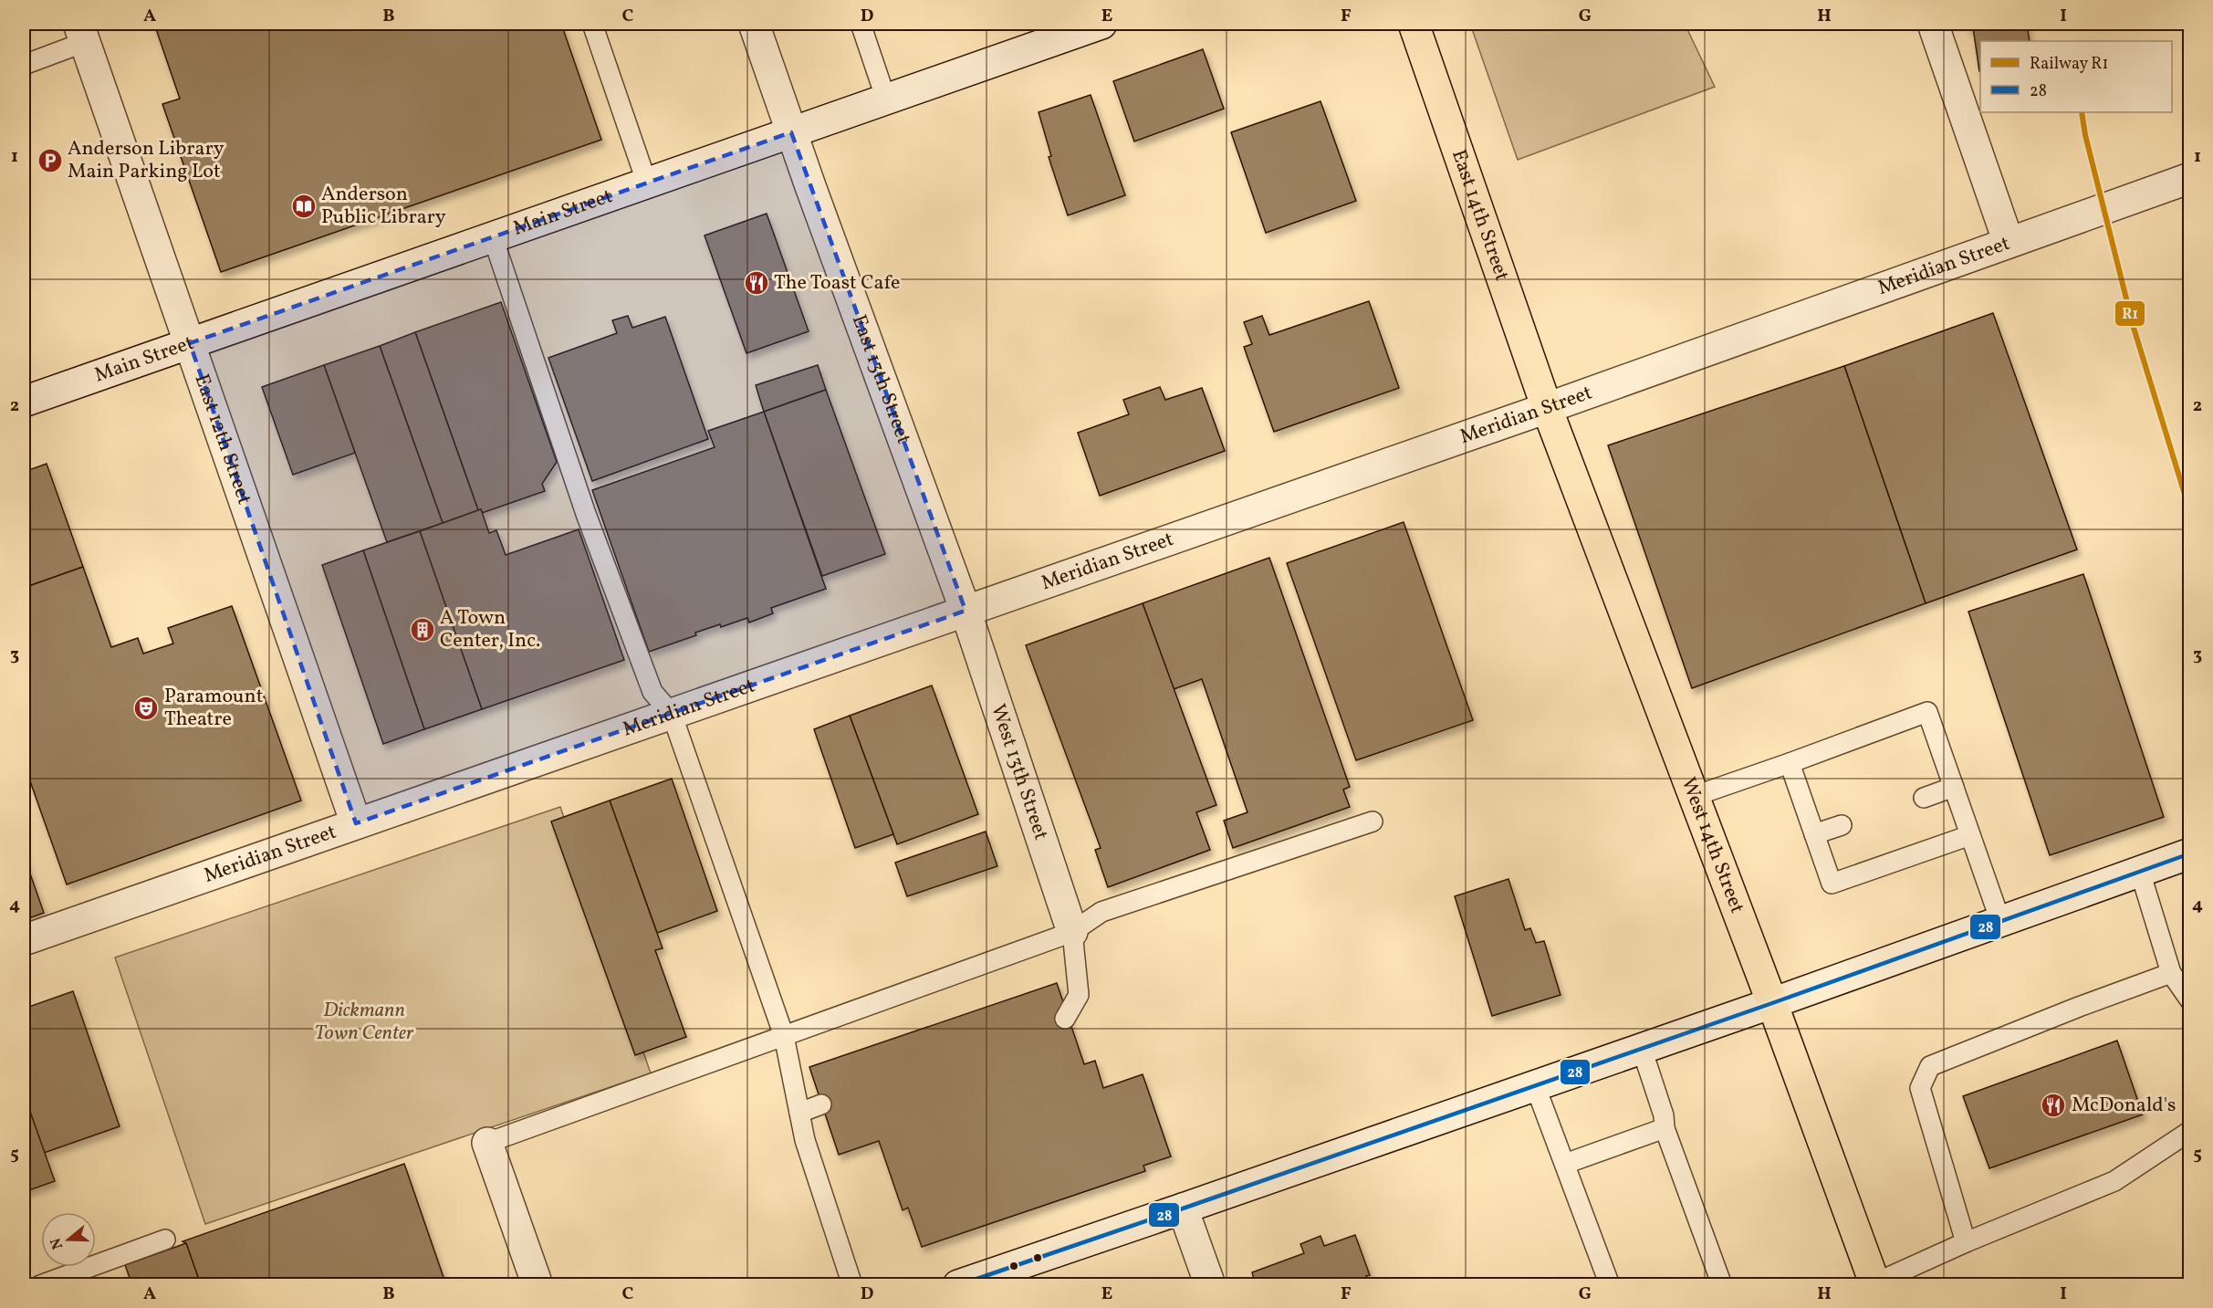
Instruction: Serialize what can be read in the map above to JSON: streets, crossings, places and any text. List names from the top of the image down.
{
  "streets": {
    "main road": ["East 14th Street", "West 14th Street"],
    "street": [
      "Main Street",
      "Meridian Street",
      "East 13th Street",
      "East 12th Street",
      "West 13th Street"
    ]
  },
  "crossings": [
    ["Main Street", "East 13th Street"],
    ["Main Street", "East 12th Street"],
    ["East 14th Street", "Meridian Street"],
    ["East 14th Street", "West 14th Street"],
    ["Meridian Street", "East 13th Street"],
    ["Meridian Street", "East 12th Street"],
    ["Meridian Street", "West 13th Street"],
    ["Meridian Street", "West 14th Street"],
    ["East 13th Street", "West 13th Street"]
  ],
  "parks": ["Dickmann Town Center"],
  "places": {
    "parking": ["Anderson Library Main Parking Lot"],
    "library": ["Anderson Public Library"],
    "restaurant": ["The Toast Cafe", "McDonald's"],
    "building": ["A Town Center, Inc."],
    "theatre": ["Paramount Theatre"]
  },
  "lines": ["rail line R1", "transit line 28"],
  "legend": ["Railway R1", "28"],
  "north": "left",
  "grid": {
    "columns": [
      "A",
      "B",
      "C",
      "D",
      "E",
      "F",
      "G",
      "H",
      "I"
    ],
    "rows": [
      "1",
      "2",
      "3",
      "4",
      "5"
    ]
  }
}
